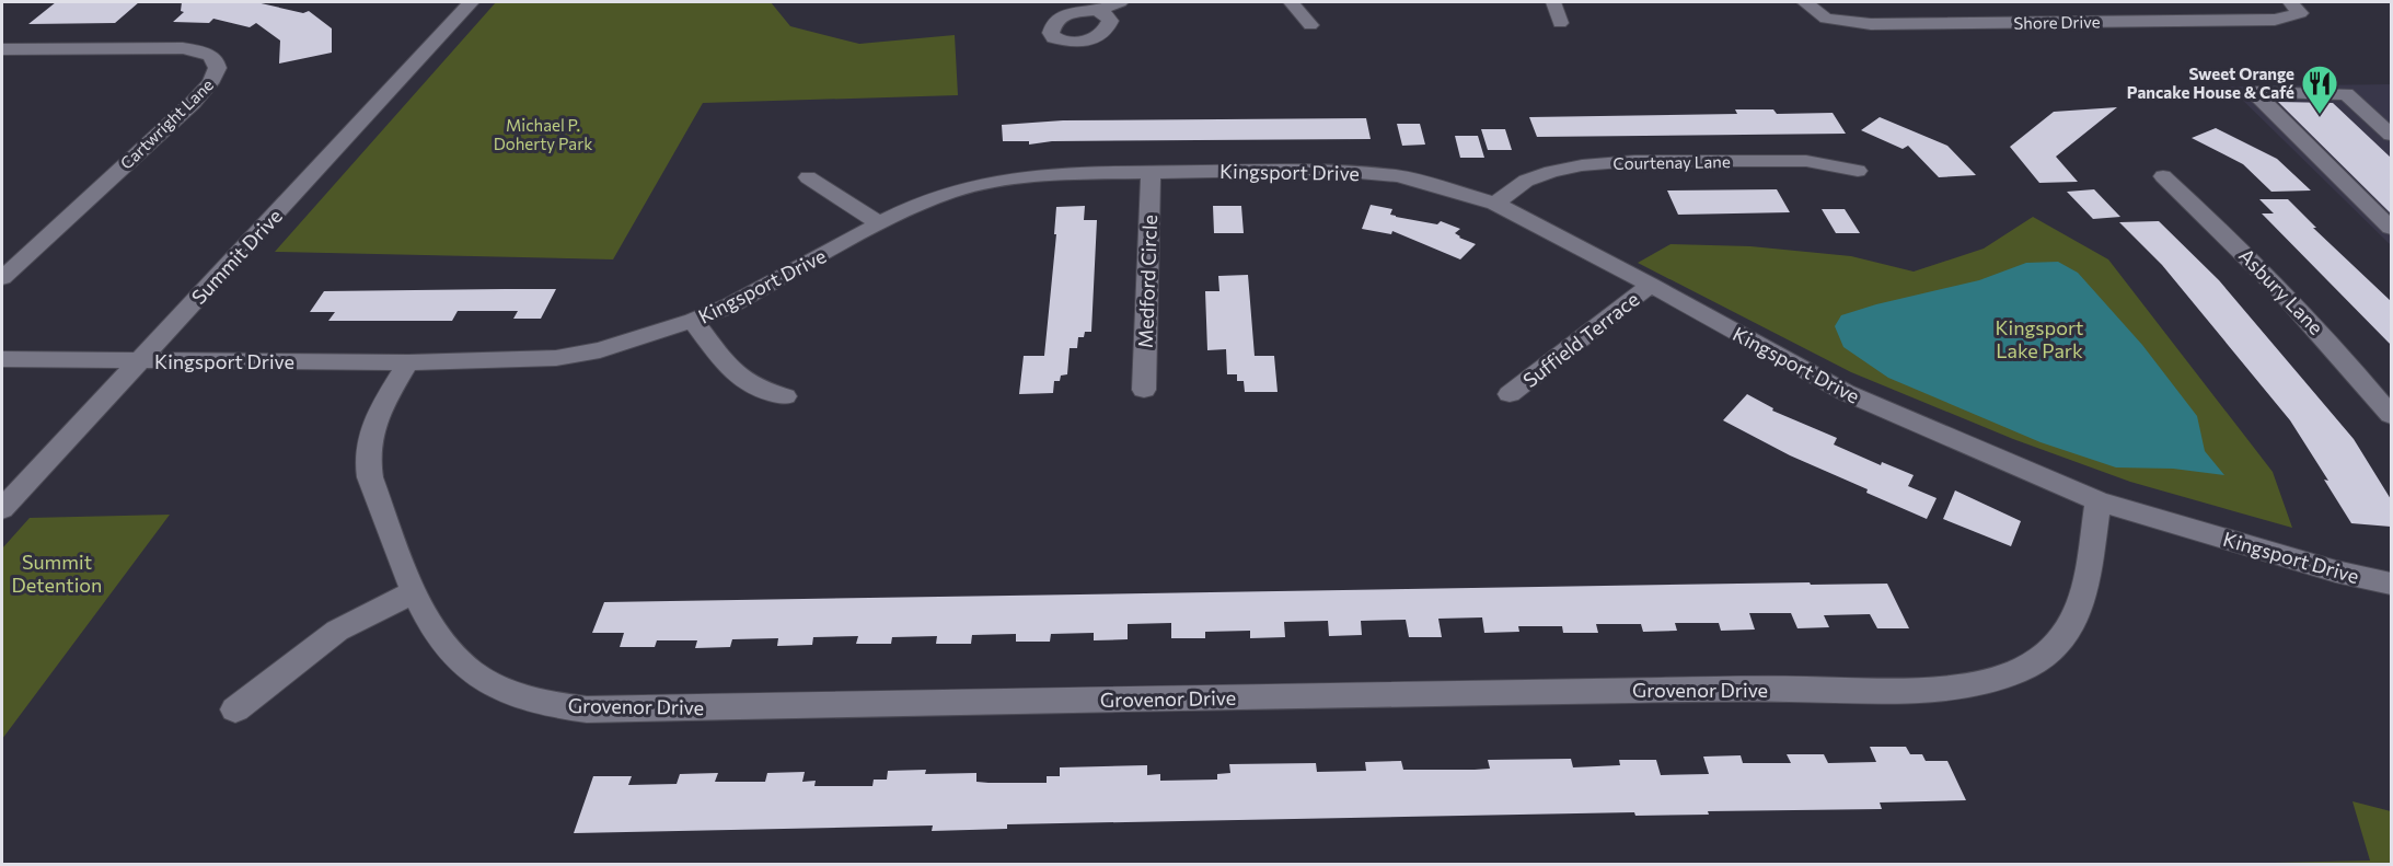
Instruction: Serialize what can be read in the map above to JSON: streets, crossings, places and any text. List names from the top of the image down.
{
  "streets": {
    "street": [
      "Shore Drive",
      "Cartwright Lane",
      "Courtenay Lane",
      "Kingsport Drive",
      "Summit Drive",
      "Medford Circle",
      "Asbury Lane",
      "Suffield Terrace",
      "Grovenor Drive"
    ]
  },
  "crossings": [
    ["Courtenay Lane", "Kingsport Drive"],
    ["Kingsport Drive", "Summit Drive"],
    ["Kingsport Drive", "Medford Circle"],
    ["Kingsport Drive", "Suffield Terrace"],
    ["Kingsport Drive", "Grovenor Drive"]
  ],
  "parks": ["Michael P. Doherty Park", "Kingsport Lake Park", "Summit Detention"],
  "places": {
    "restaurant": ["Sweet Orange Pancake House & Café"]
  }
}
